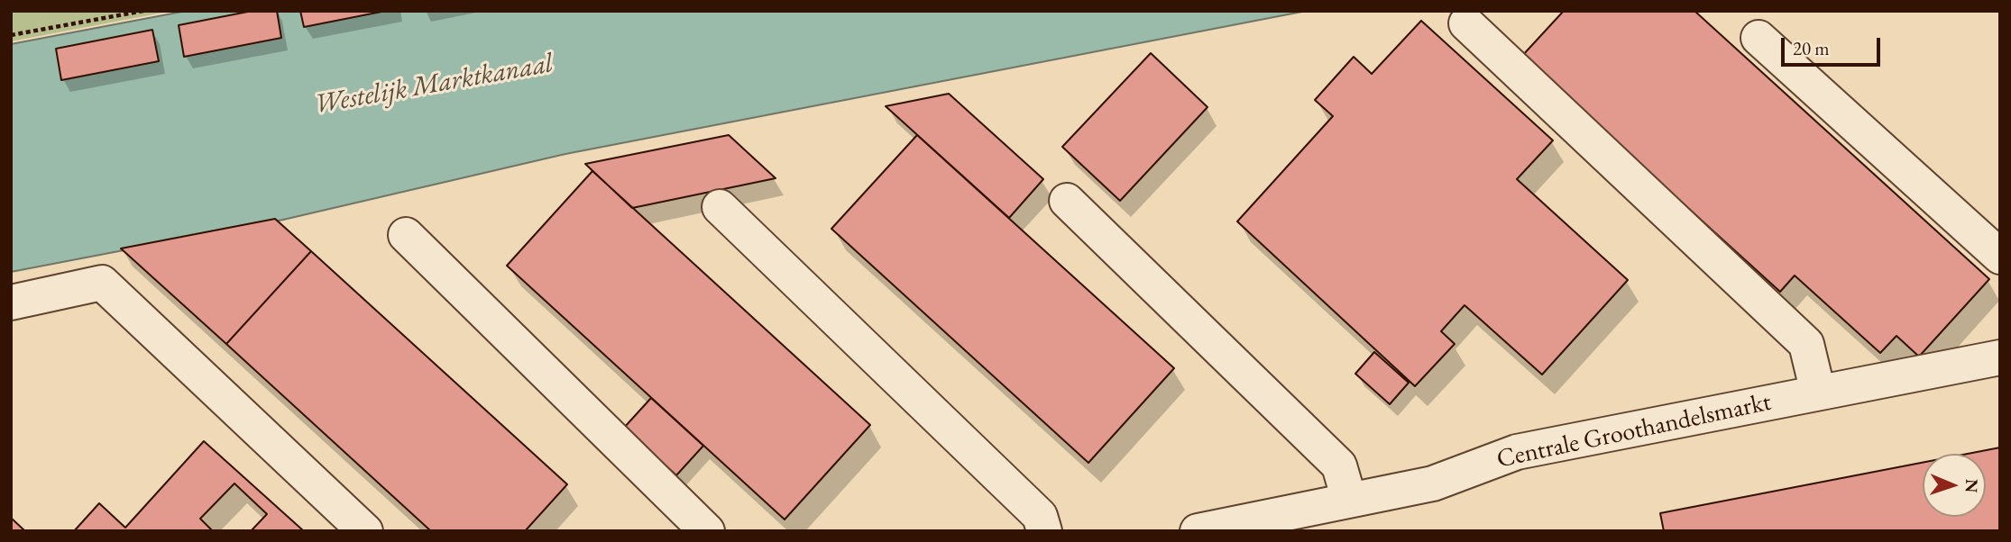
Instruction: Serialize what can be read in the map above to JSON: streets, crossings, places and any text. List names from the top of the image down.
{
  "streets": {
    "lane": ["Centrale Groothandelsmarkt"]
  },
  "water": ["Westelijk Marktkanaal"],
  "scale_bar": "20 m",
  "north": "right"
}
